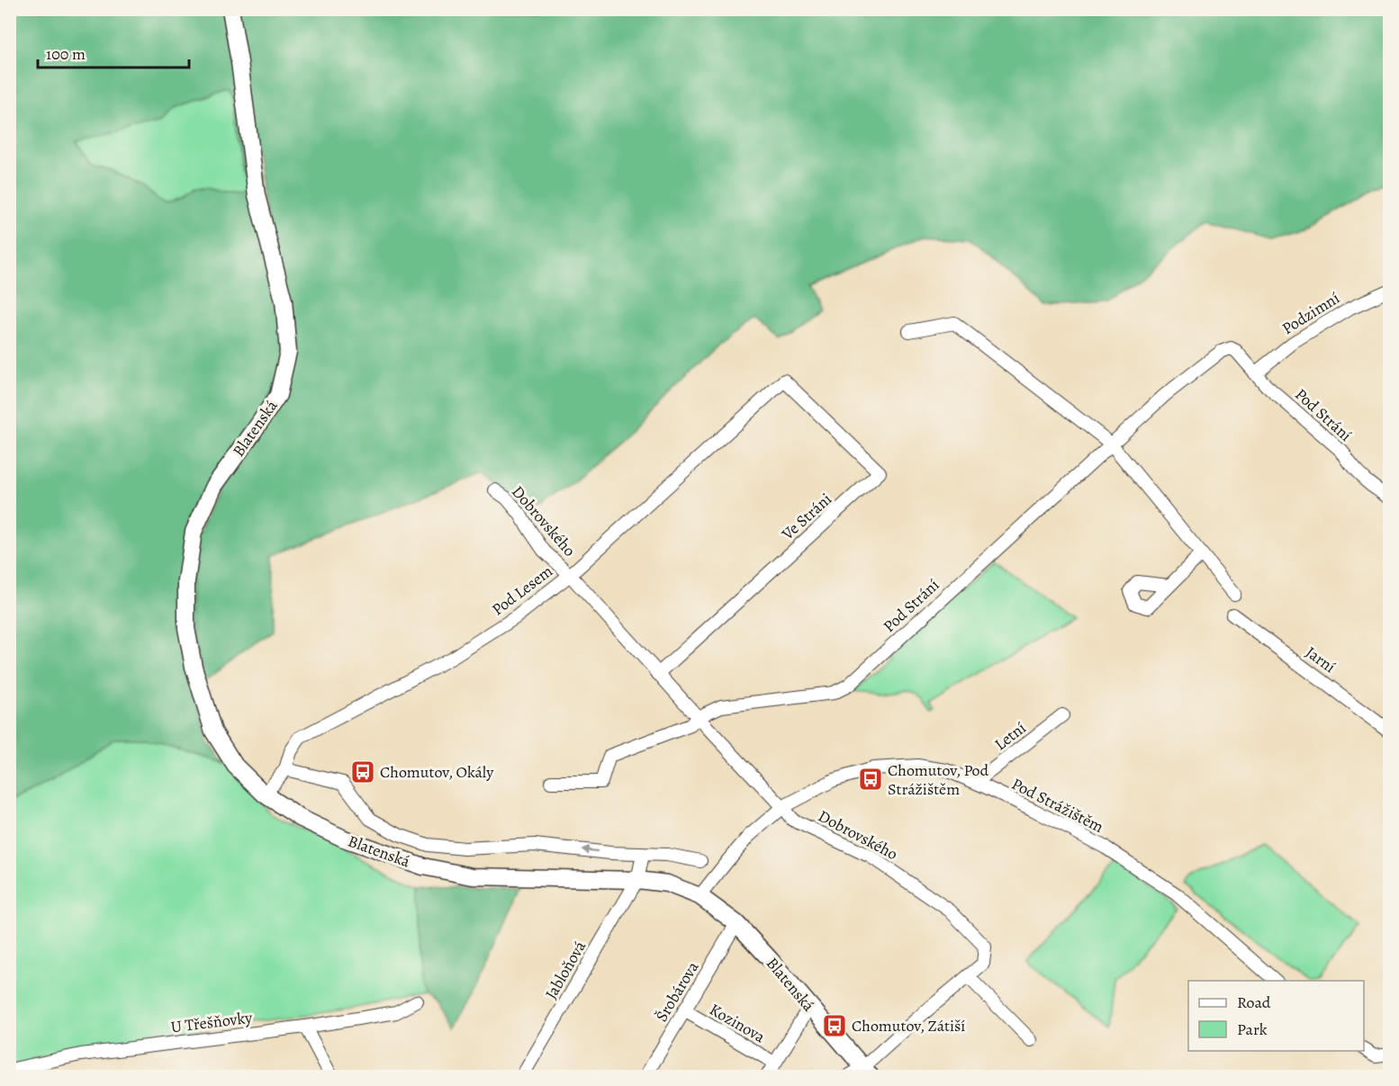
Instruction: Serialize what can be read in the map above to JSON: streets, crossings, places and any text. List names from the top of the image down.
{
  "streets": {
    "street": [
      "Podzimní",
      "Pod Strání",
      "Blatenská",
      "Ve Stráni",
      "Dobrovského",
      "Pod Lesem",
      "Jarní",
      "Letní",
      "Pod Strážištěm",
      "Jabloňová",
      "Šrobárova",
      "U Třešňovky",
      "Kozinova"
    ]
  },
  "crossings": [
    ["Podzimní", "Pod Strání"],
    ["Pod Strání", "Dobrovského"],
    ["Blatenská", "Dobrovského"],
    ["Blatenská", "Pod Lesem"],
    ["Blatenská", "Pod Strážištěm"],
    ["Blatenská", "Jabloňová"],
    ["Blatenská", "Šrobárova"],
    ["Ve Stráni", "Dobrovského"],
    ["Ve Stráni", "Pod Lesem"],
    ["Dobrovského", "Pod Lesem"],
    ["Dobrovského", "Pod Strážištěm"],
    ["Letní", "Pod Strážištěm"],
    ["Šrobárova", "Kozinova"]
  ],
  "places": {
    "bus stop": ["Chomutov, Okály", "Chomutov, Pod Strážištěm", "Chomutov, Zátiší"]
  },
  "legend": ["Road", "Park"],
  "scale_bar": "100 m"
}
